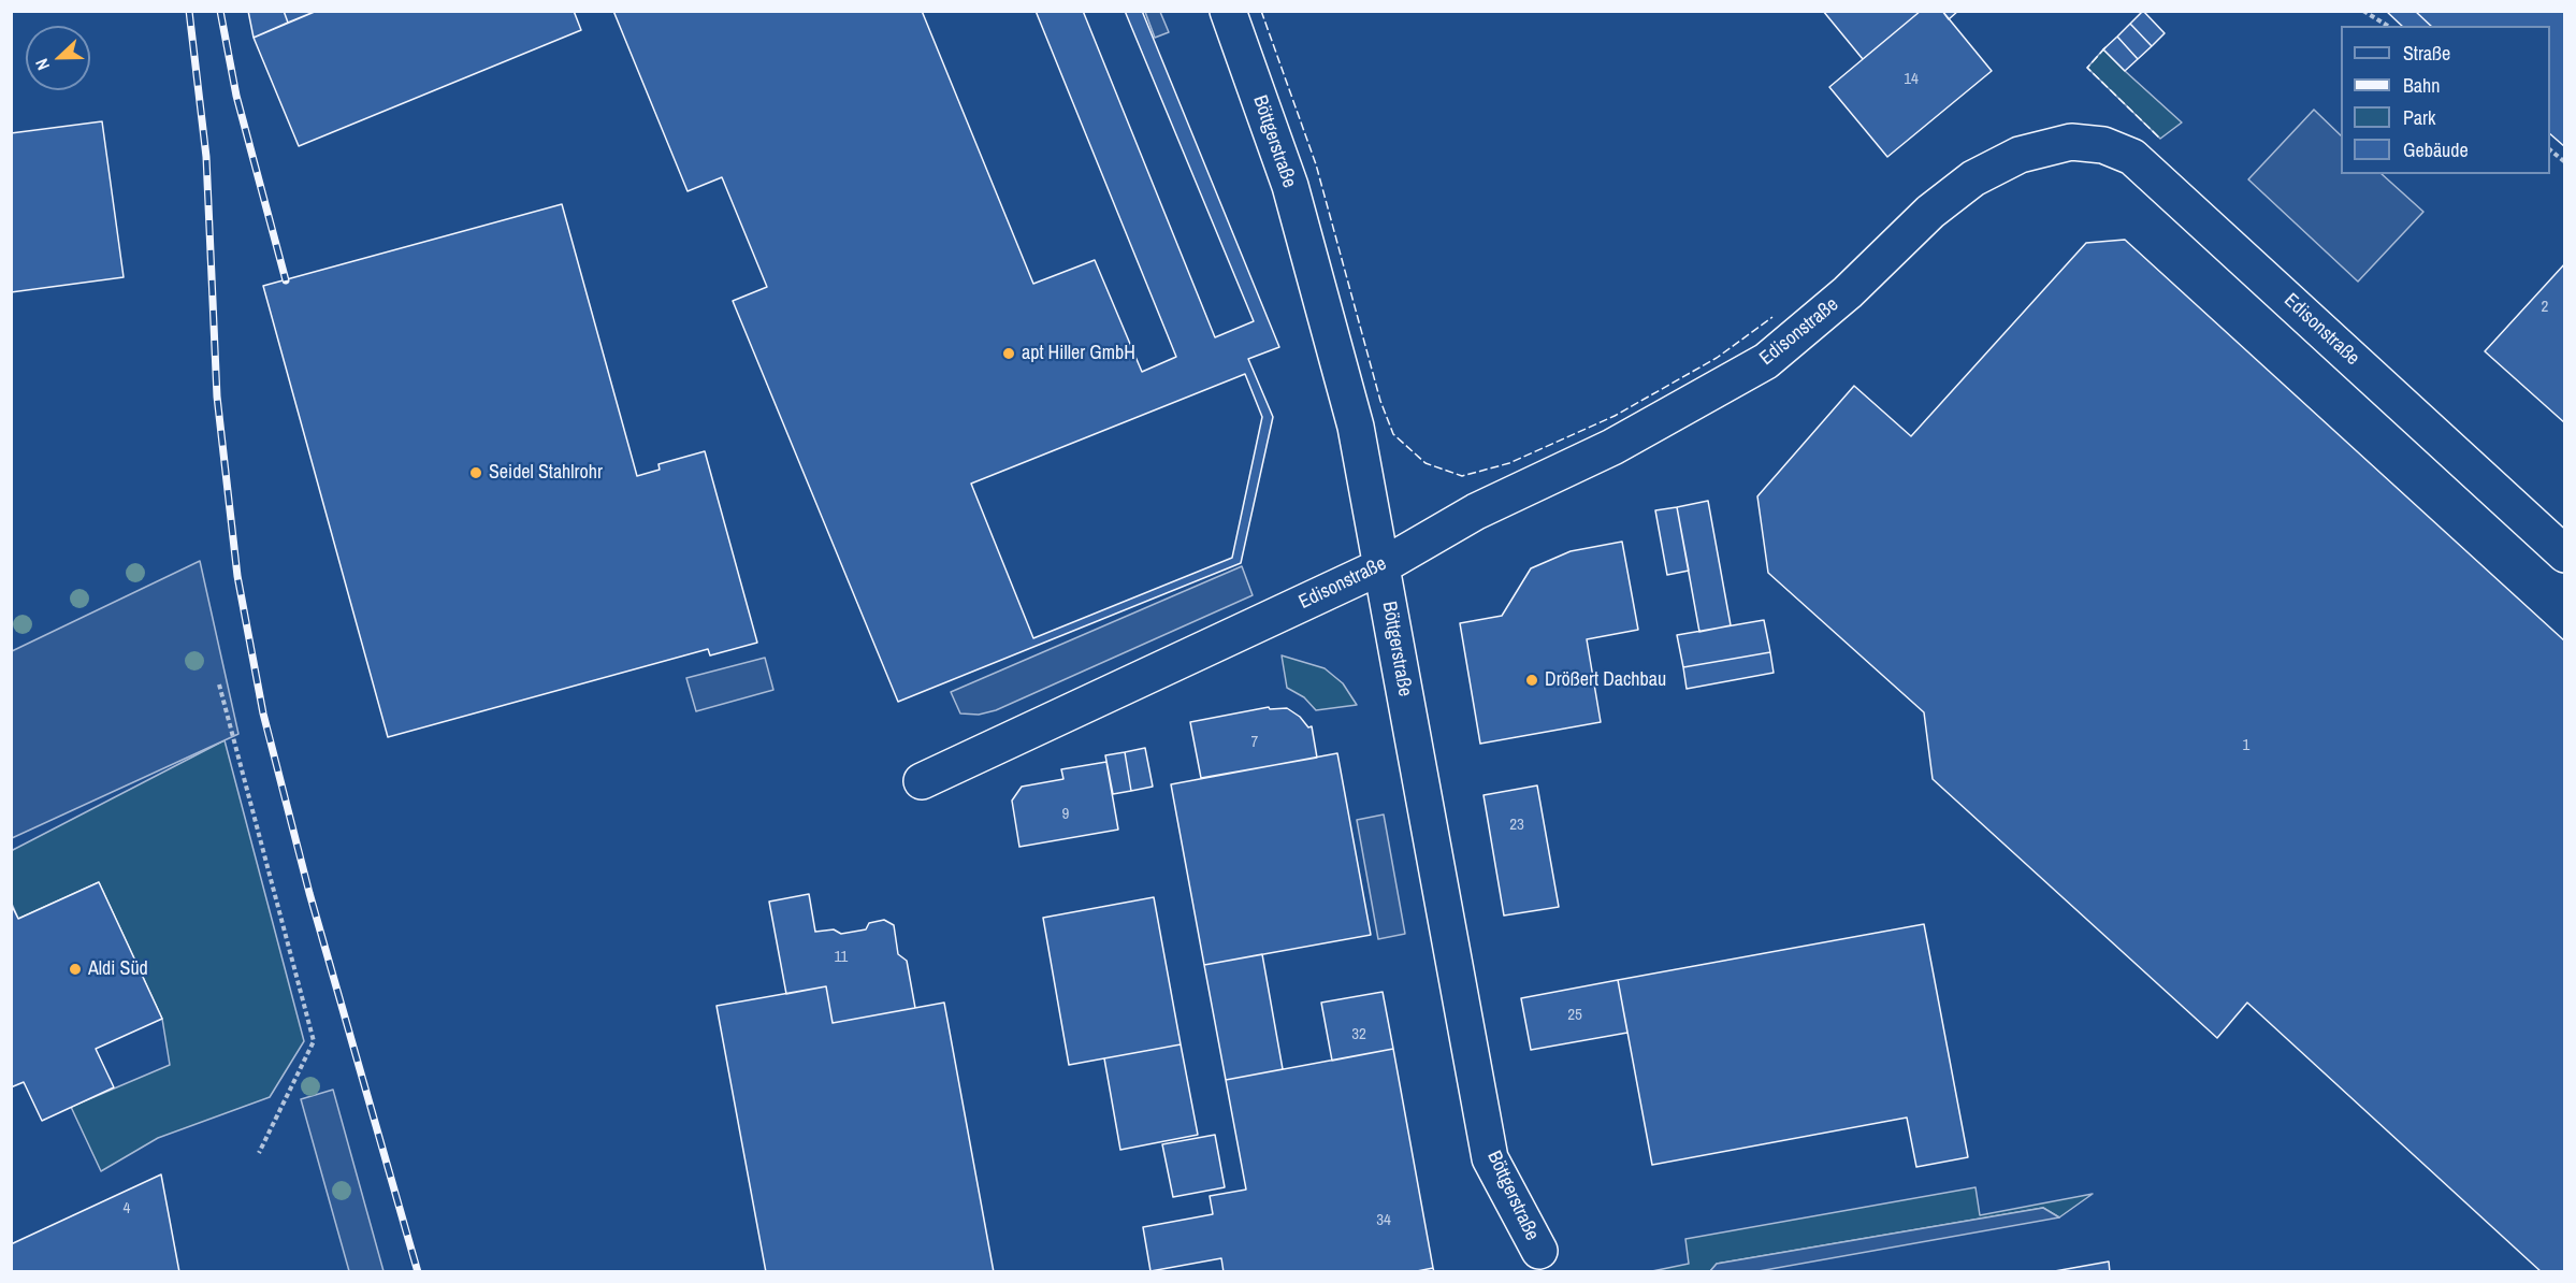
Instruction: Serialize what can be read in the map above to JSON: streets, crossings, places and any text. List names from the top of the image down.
{
  "streets": {
    "street": ["Böttgerstraße", "Edisonstraße"]
  },
  "crossings": [
    ["Böttgerstraße", "Edisonstraße"]
  ],
  "places": [
    "apt Hiller GmbH",
    "Seidel Stahlrohr",
    "Drößert Dachbau",
    "Aldi Süd"
  ],
  "house_numbers": [
    "14",
    "2",
    "7",
    "1",
    "9",
    "23",
    "11",
    "25",
    "32",
    "4",
    "34"
  ],
  "legend": [
    "Straße",
    "Bahn",
    "Park",
    "Gebäude"
  ],
  "north": "left"
}
